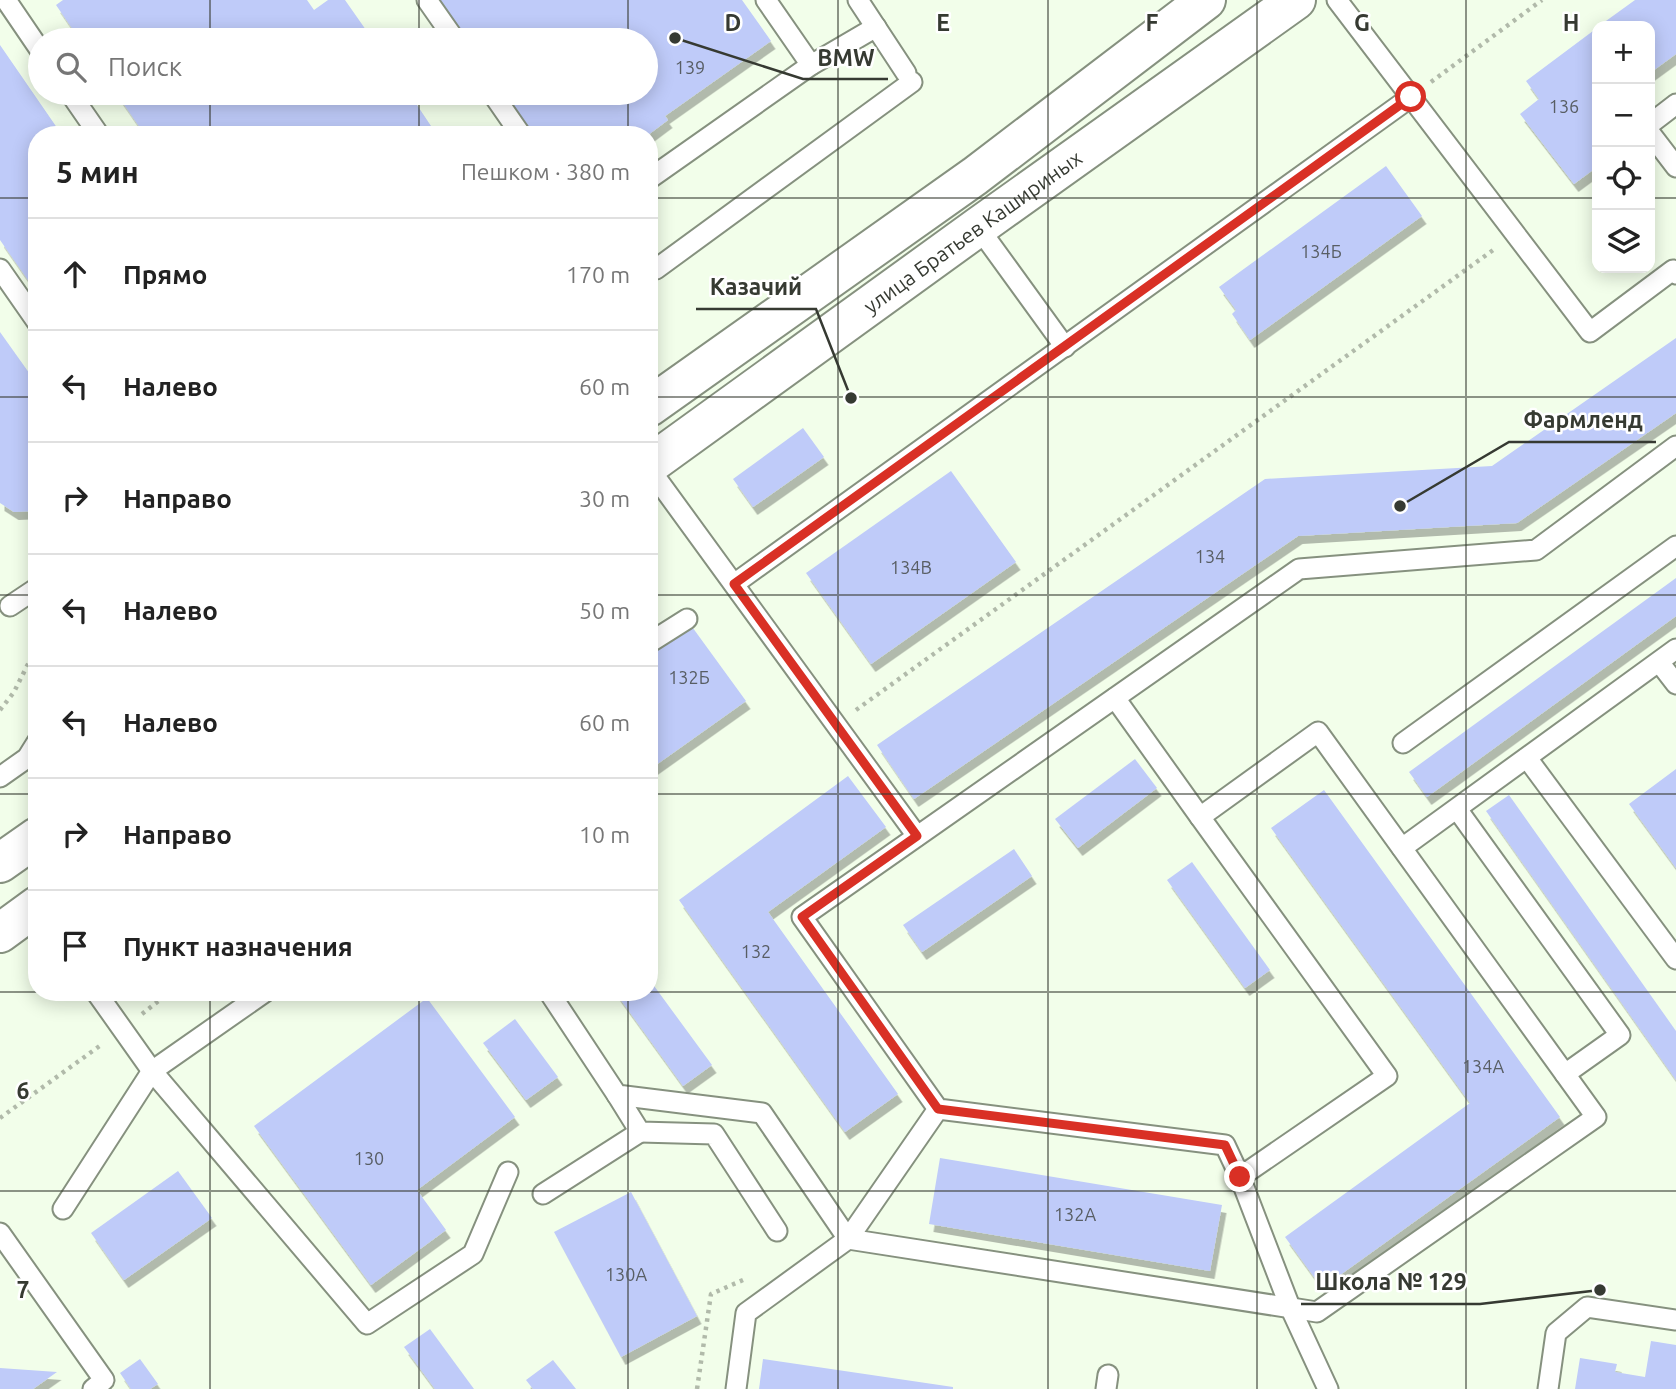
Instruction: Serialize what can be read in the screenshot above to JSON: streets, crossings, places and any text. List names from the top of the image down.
{
  "streets": {
    "main road": ["улица Братьев Кашириных"]
  },
  "places": [
    "BMW",
    "Казачий",
    "Фармленд",
    "Школа № 129"
  ],
  "house_numbers": [
    "139",
    "136",
    "134Б",
    "134",
    "134В",
    "132Б",
    "132",
    "134А",
    "130",
    "132А",
    "130А"
  ],
  "page": {
    "map_buttons": ["+", "−"],
    "search": "Поиск",
    "heading": ["5 мин", "Пешком · 380 m"],
    "list": [
      ["Прямо", "170 m"],
      ["Налево", "60 m"],
      ["Направо", "30 m"],
      ["Налево", "50 m"],
      ["Налево", "60 m"],
      ["Направо", "10 m"],
      "Пункт назначения"
    ]
  },
  "grid": {
    "columns": [
      "D",
      "E",
      "F",
      "G",
      "H"
    ],
    "rows": ["6", "7"]
  }
}
